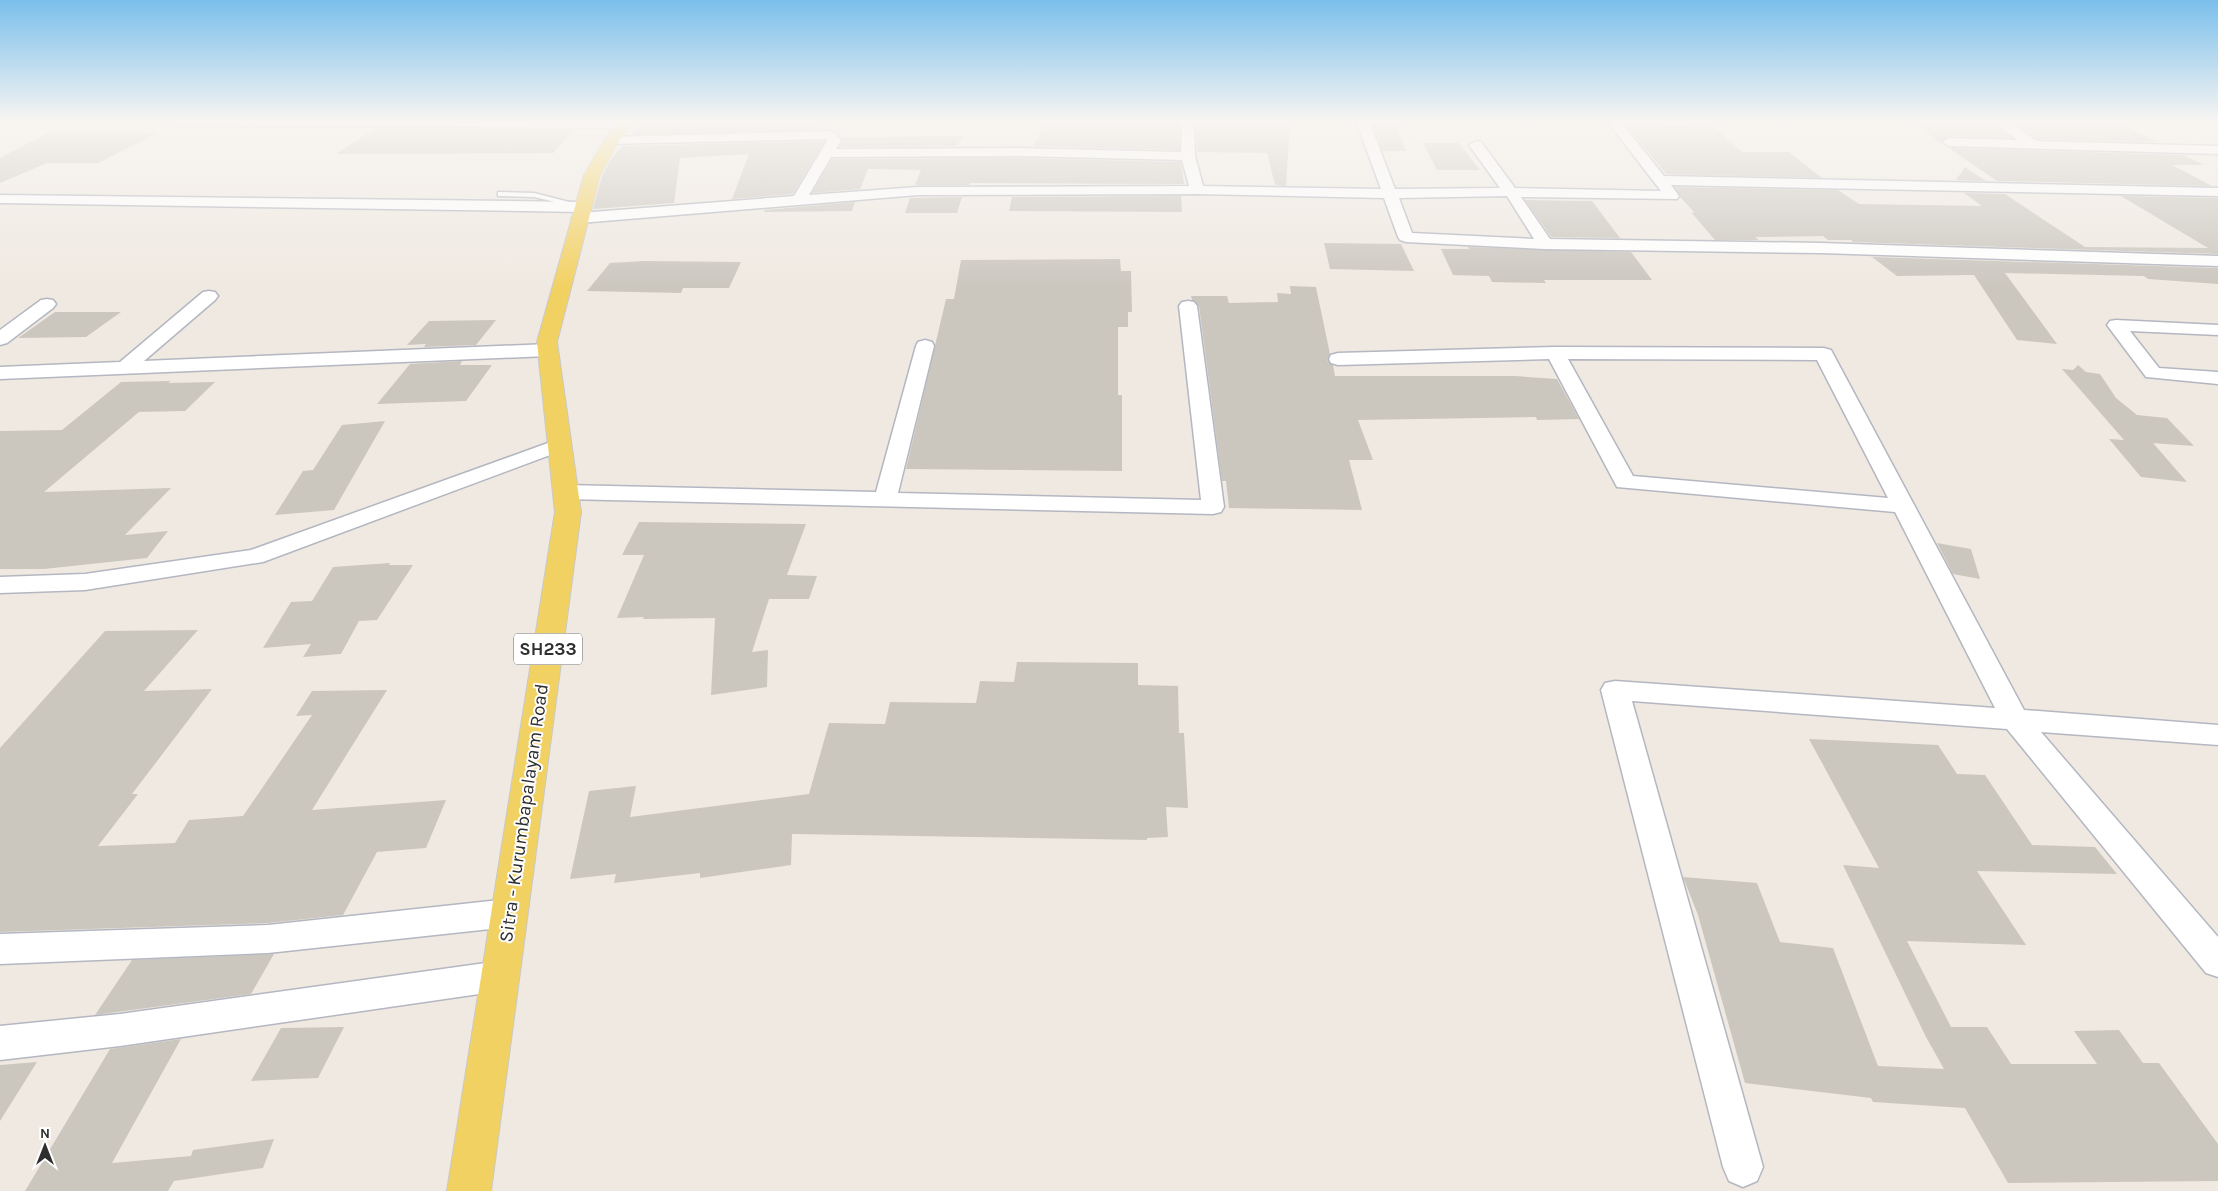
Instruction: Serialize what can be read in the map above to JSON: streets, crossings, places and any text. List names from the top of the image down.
{
  "streets": {
    "main road": ["SH233", "Sitra - Kurumbapalayam Road"]
  },
  "north": "top"
}
